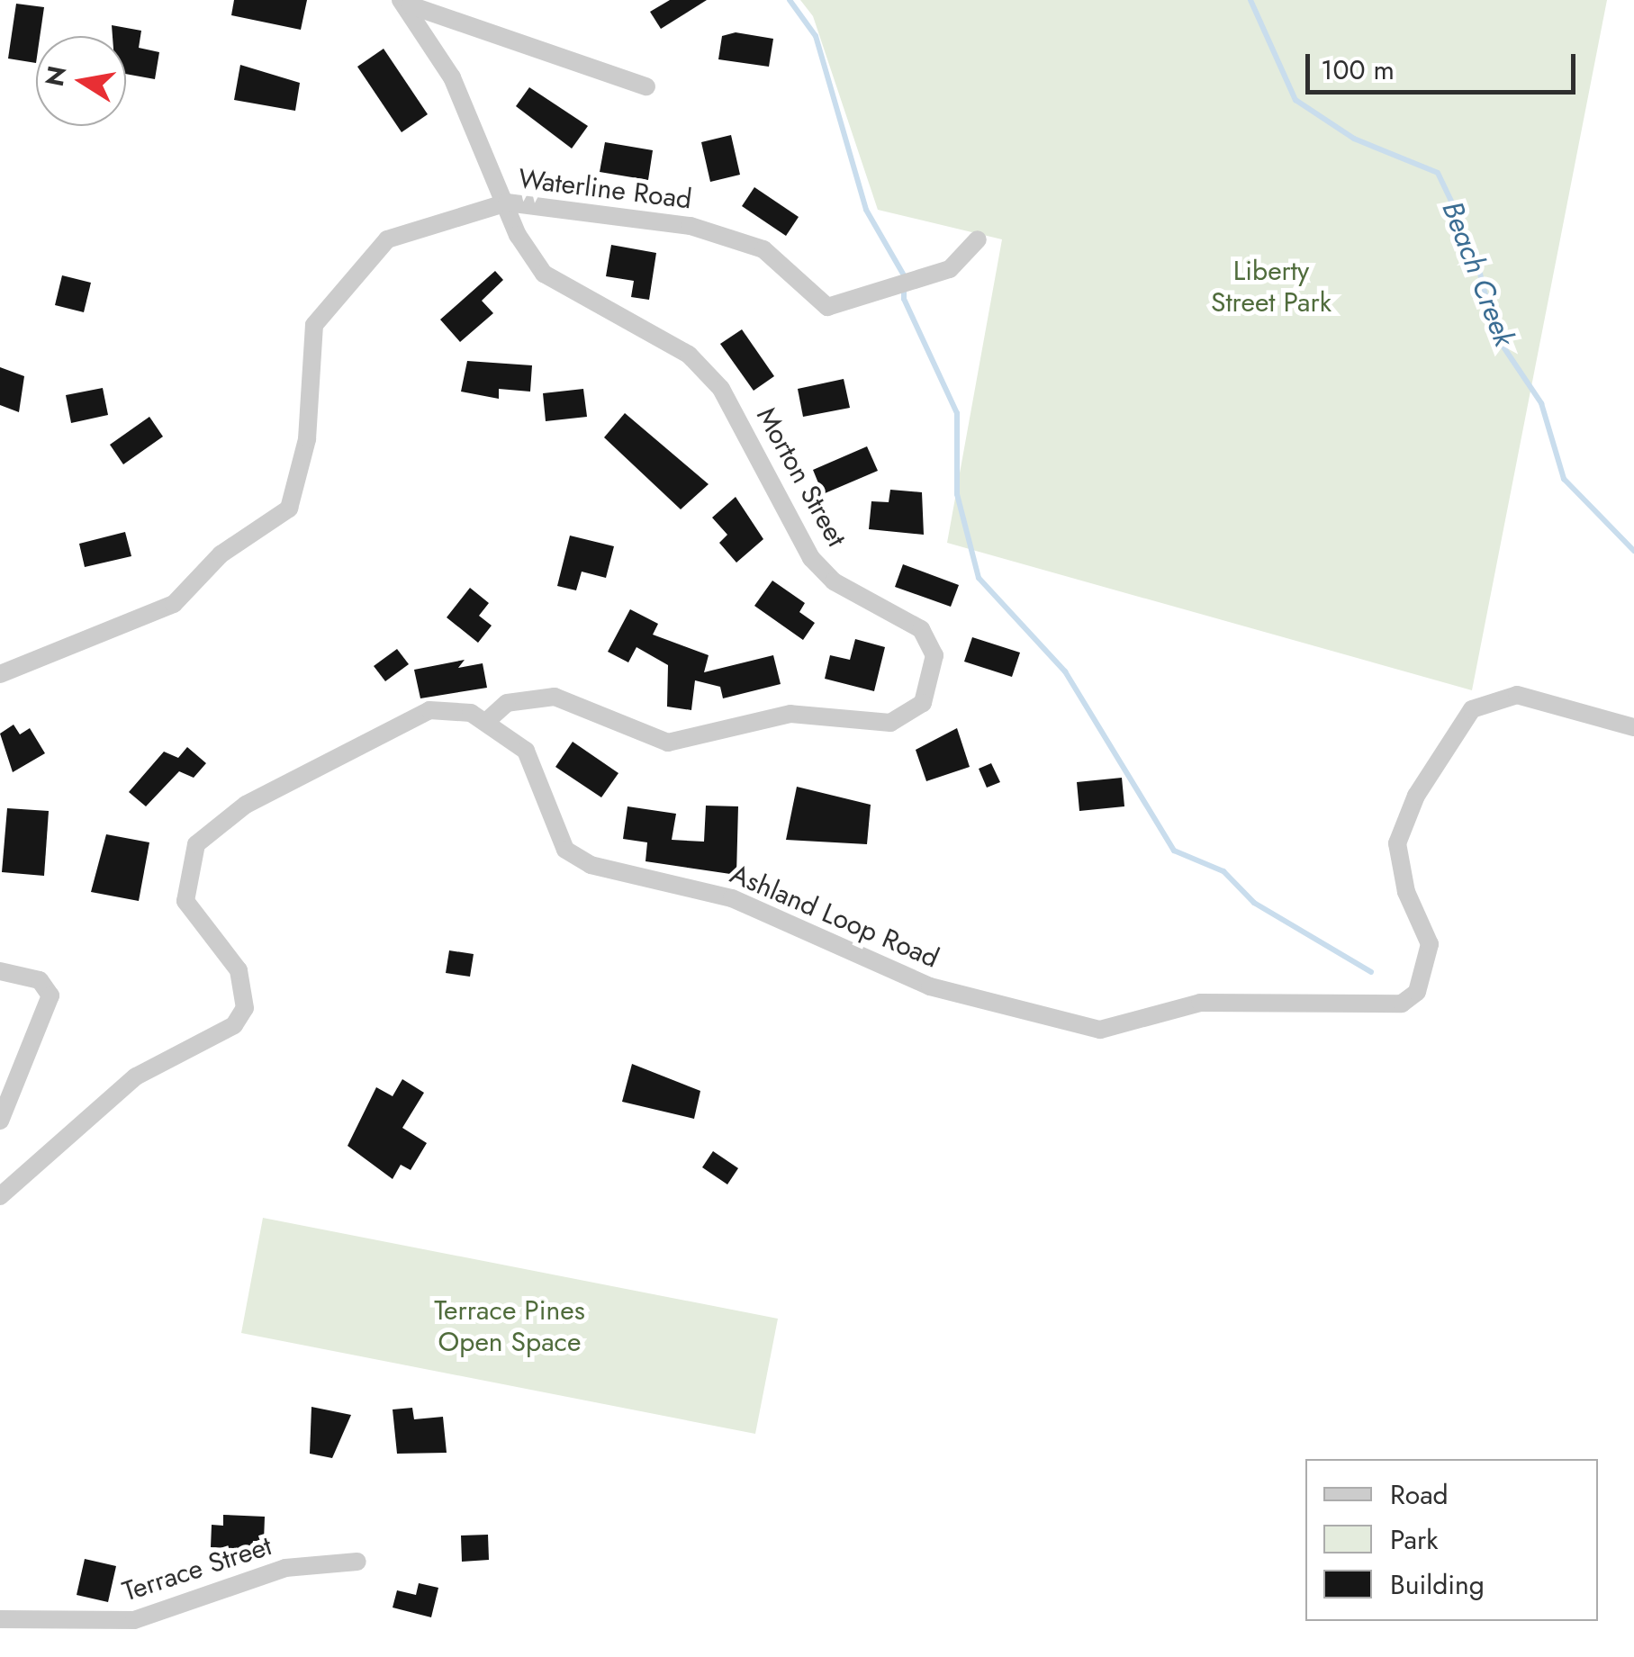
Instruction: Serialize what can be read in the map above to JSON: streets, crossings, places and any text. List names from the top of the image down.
{
  "streets": {
    "street": [
      "Waterline Road",
      "Morton Street",
      "Ashland Loop Road",
      "Terrace Street"
    ]
  },
  "crossings": [
    ["Waterline Road", "Morton Street"],
    ["Morton Street", "Ashland Loop Road"]
  ],
  "water": ["Beach Creek"],
  "parks": ["Liberty Street Park", "Terrace Pines Open Space"],
  "legend": ["Road", "Park", "Building"],
  "scale_bar": "100 m",
  "north": "left"
}
